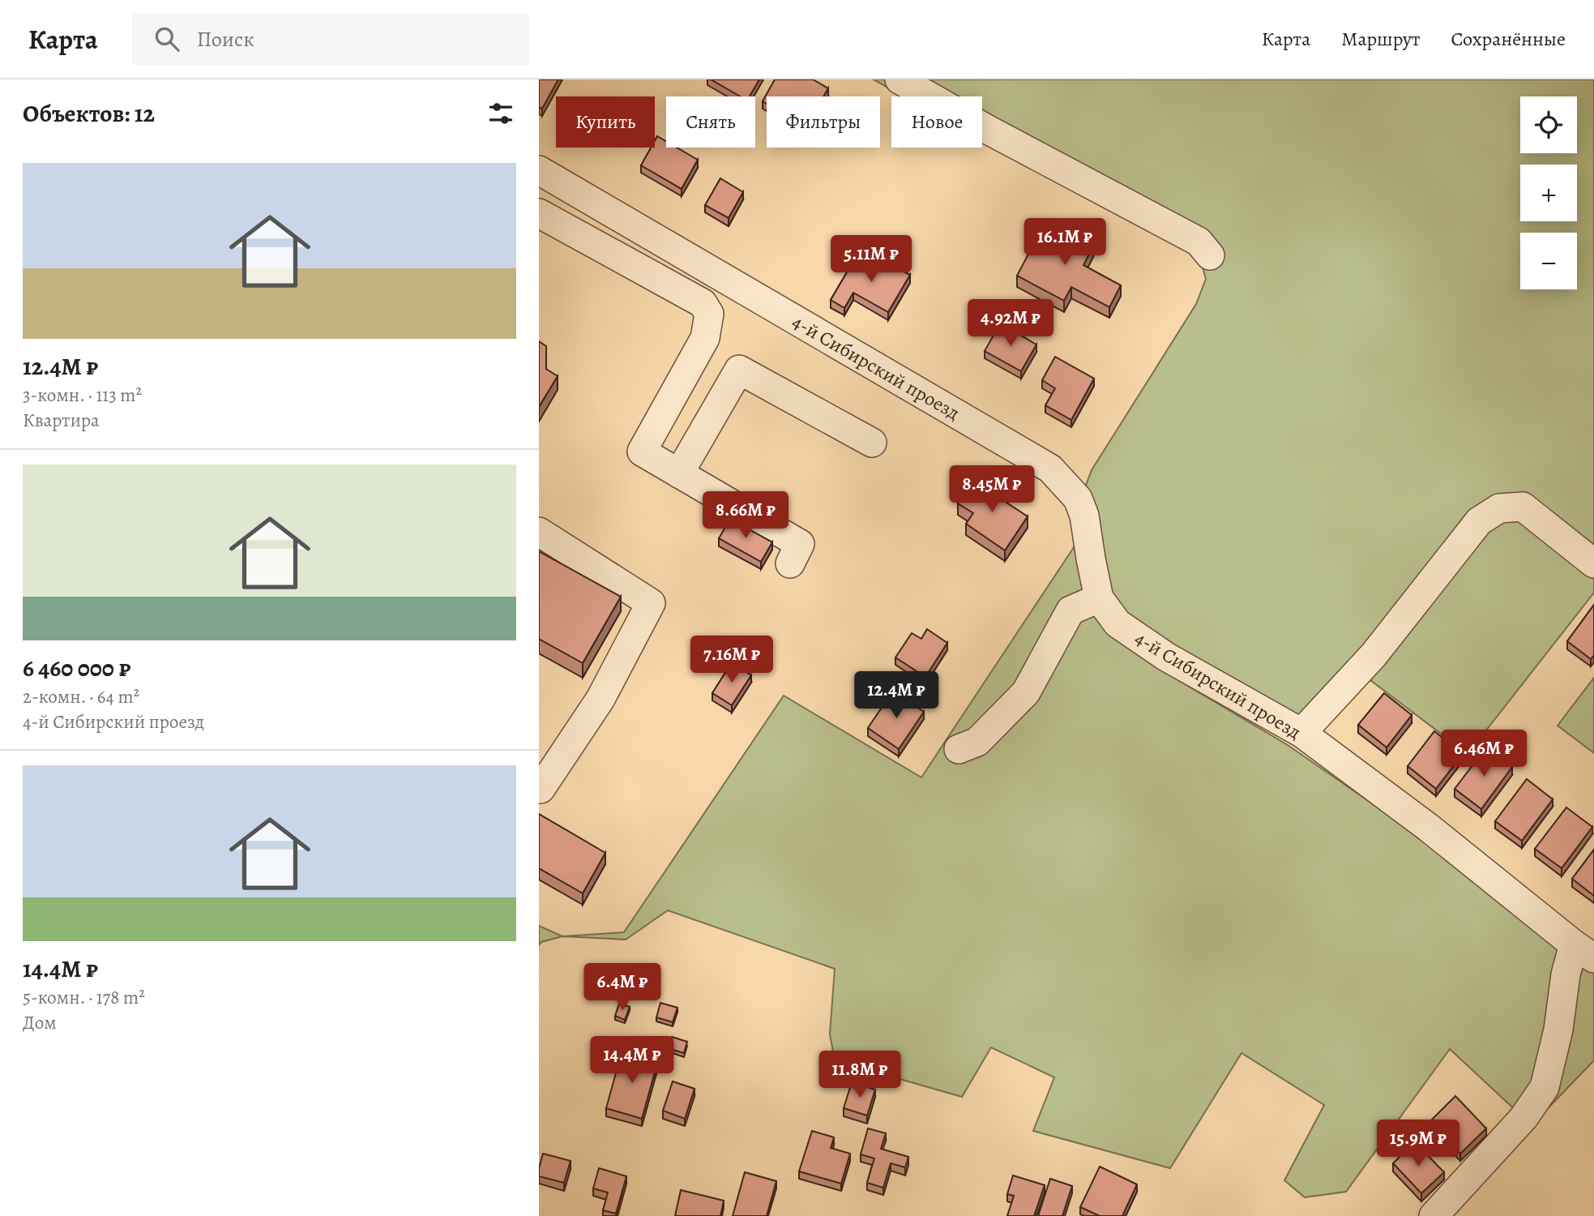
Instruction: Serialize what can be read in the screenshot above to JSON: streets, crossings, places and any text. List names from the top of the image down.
{
  "streets": {
    "street": ["4-й Сибирский проезд"]
  },
  "page": {
    "header": "Карта",
    "search": "Поиск",
    "nav": ["Карта", "Маршрут", "Сохранённые"],
    "heading": "Объектов: 12",
    "map_buttons": ["+", "−"],
    "chip": [
      "Купить",
      "Снять",
      "Фильтры",
      "Новое"
    ],
    "list": [
      {
        "name": "12.4M ₽",
        "note": "3-комн. · 113 m² · Квартира"
      },
      {
        "name": "6 460 000 ₽",
        "note": "2-комн. · 64 m² · 4-й Сибирский проезд"
      },
      {
        "name": "14.4M ₽",
        "note": "5-комн. · 178 m² · Дом"
      }
    ],
    "price": [
      "16.1M ₽",
      "5.11M ₽",
      "4.92M ₽",
      "8.45M ₽",
      "8.66M ₽",
      "7.16M ₽",
      "12.4M ₽",
      "6.46M ₽",
      "6.4M ₽",
      "14.4M ₽",
      "11.8M ₽",
      "15.9M ₽"
    ]
  }
}
